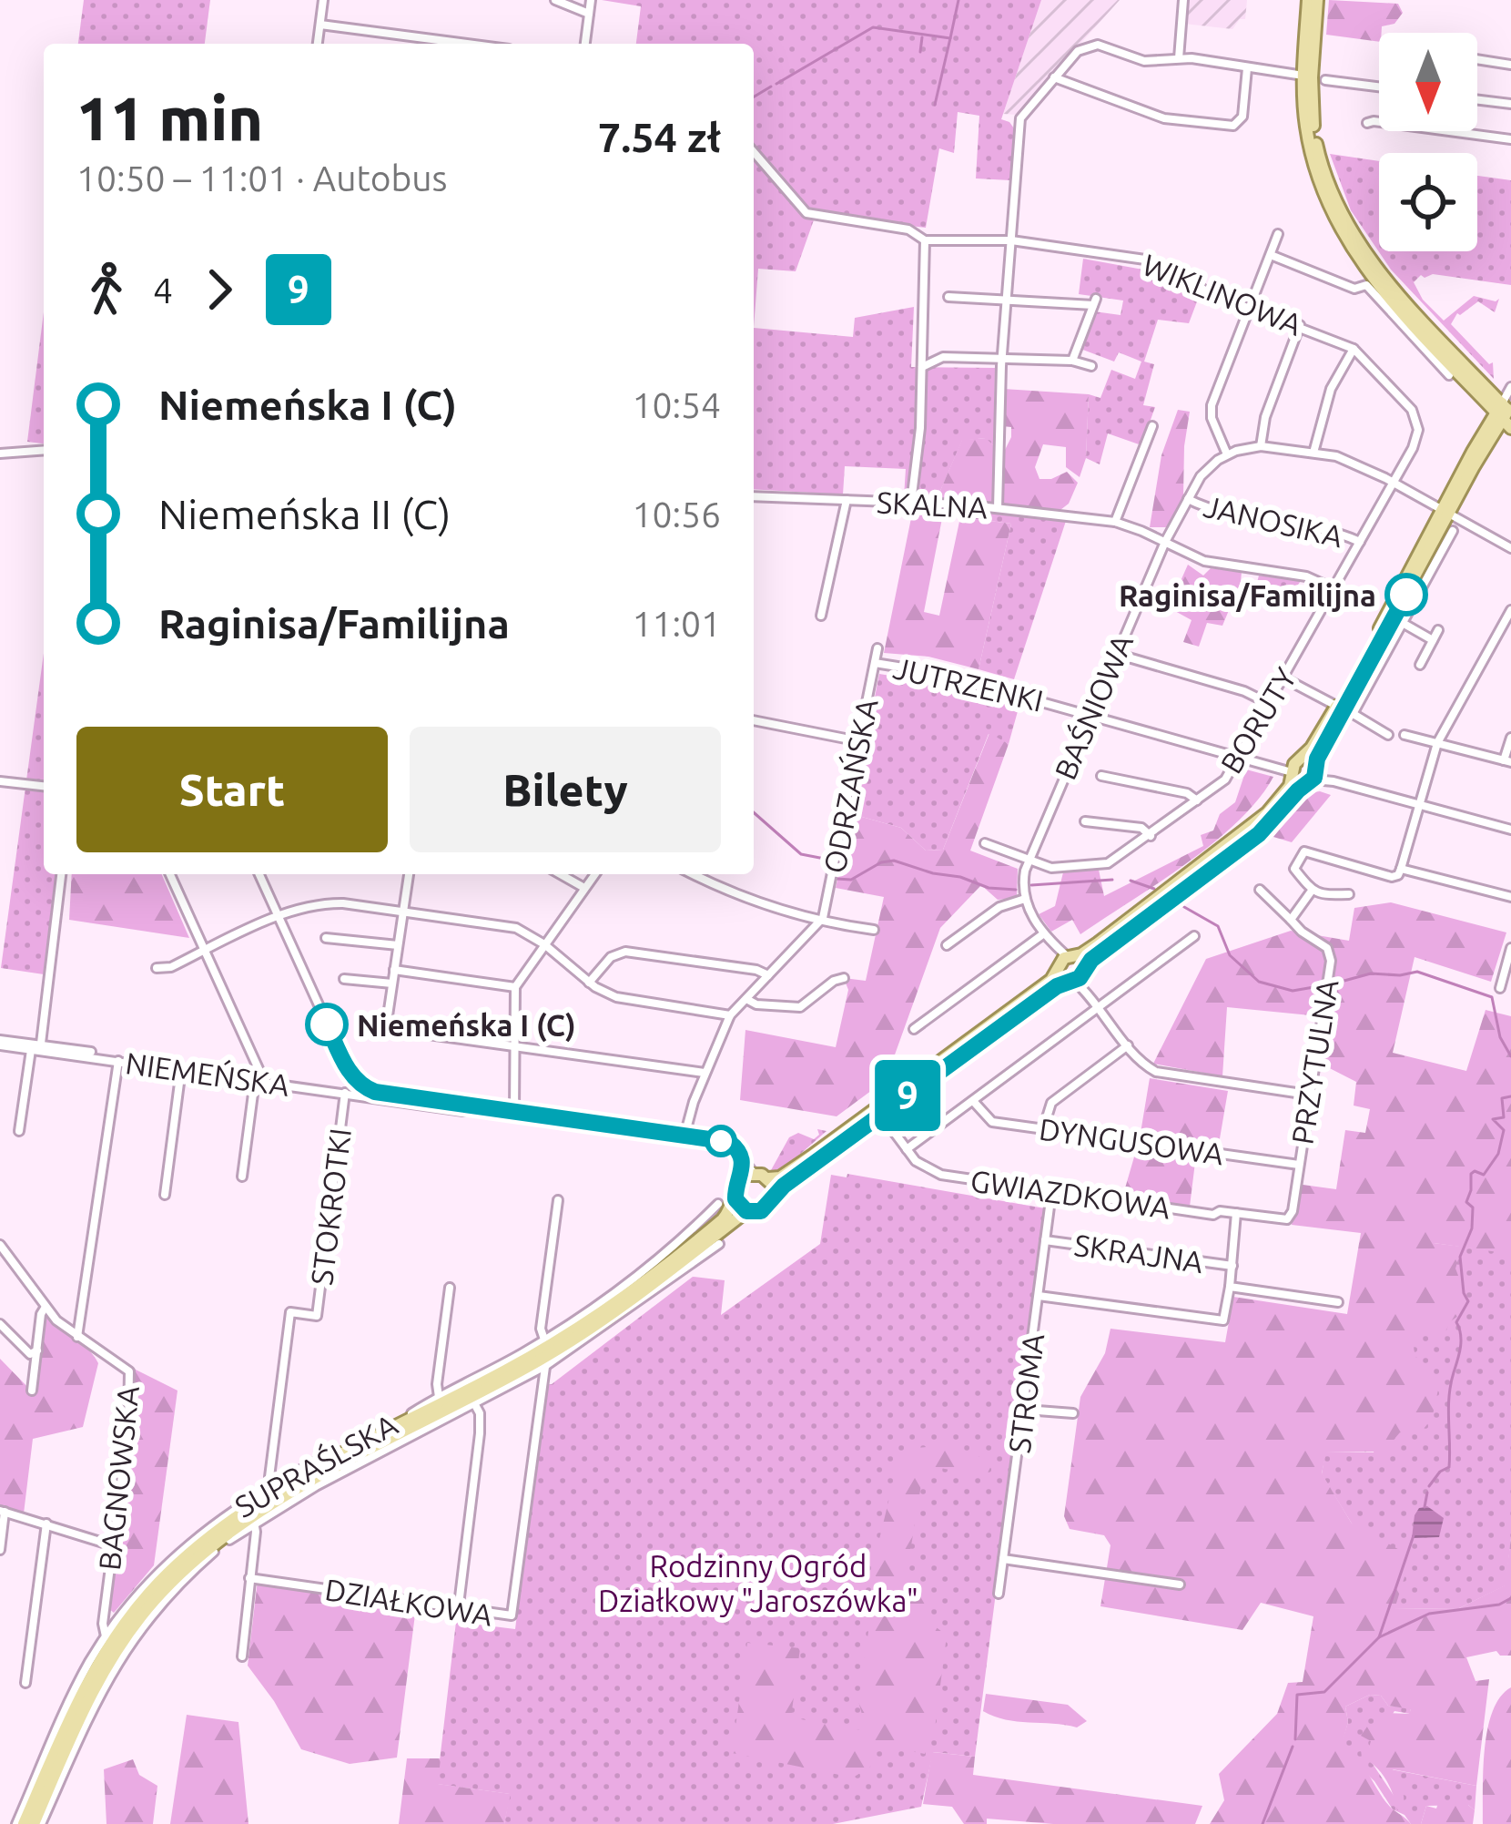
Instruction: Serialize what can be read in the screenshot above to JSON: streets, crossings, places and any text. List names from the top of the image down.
{
  "streets": {
    "street": [
      "WIKLINOWA",
      "SKALNA",
      "JANOSIKA",
      "JUTRZENKI",
      "BAŚNIOWA",
      "BORUTY",
      "ODRZAŃSKA",
      "PRZYTULNA",
      "NIEMEŃSKA",
      "DYNGUSOWA",
      "GWIAZDKOWA",
      "STOKROTKI",
      "SKRAJNA",
      "STROMA",
      "SUPRAŚLSKA",
      "BAGNOWSKA",
      "DZIAŁKOWA"
    ]
  },
  "crossings": [
    ["WIKLINOWA", "BORUTY"],
    ["SKALNA", "BAŚNIOWA"],
    ["SKALNA", "BORUTY"],
    ["JANOSIKA", "BAŚNIOWA"],
    ["JANOSIKA", "BORUTY"],
    ["JUTRZENKI", "BAŚNIOWA"],
    ["JUTRZENKI", "BORUTY"],
    ["JUTRZENKI", "ODRZAŃSKA"],
    ["BAŚNIOWA", "BORUTY"],
    ["PRZYTULNA", "DYNGUSOWA"],
    ["PRZYTULNA", "GWIAZDKOWA"],
    ["NIEMEŃSKA", "STOKROTKI"],
    ["GWIAZDKOWA", "STROMA"],
    ["STOKROTKI", "SUPRAŚLSKA"],
    ["SKRAJNA", "STROMA"],
    ["SUPRAŚLSKA", "BAGNOWSKA"],
    ["SUPRAŚLSKA", "DZIAŁKOWA"]
  ],
  "parks": ["Rodzinny Ogród Działkowy \"Jaroszówka\""],
  "places": ["Raginisa/Familijna", "Niemeńska I (C)"],
  "lines": ["bus line 9"],
  "north": "bottom",
  "page": {
    "on_map": "9",
    "heading": ["11 min", "10:50 – 11:01 · Autobus", "7.54 zł"],
    "legs": ["4", "9"],
    "list": [
      {
        "name": "Niemeńska I (C)",
        "value": "10:54"
      },
      {
        "name": "Niemeńska II (C)",
        "value": "10:56"
      },
      {
        "name": "Raginisa/Familijna",
        "value": "11:01"
      }
    ],
    "buttons": ["Start", "Bilety"]
  }
}
